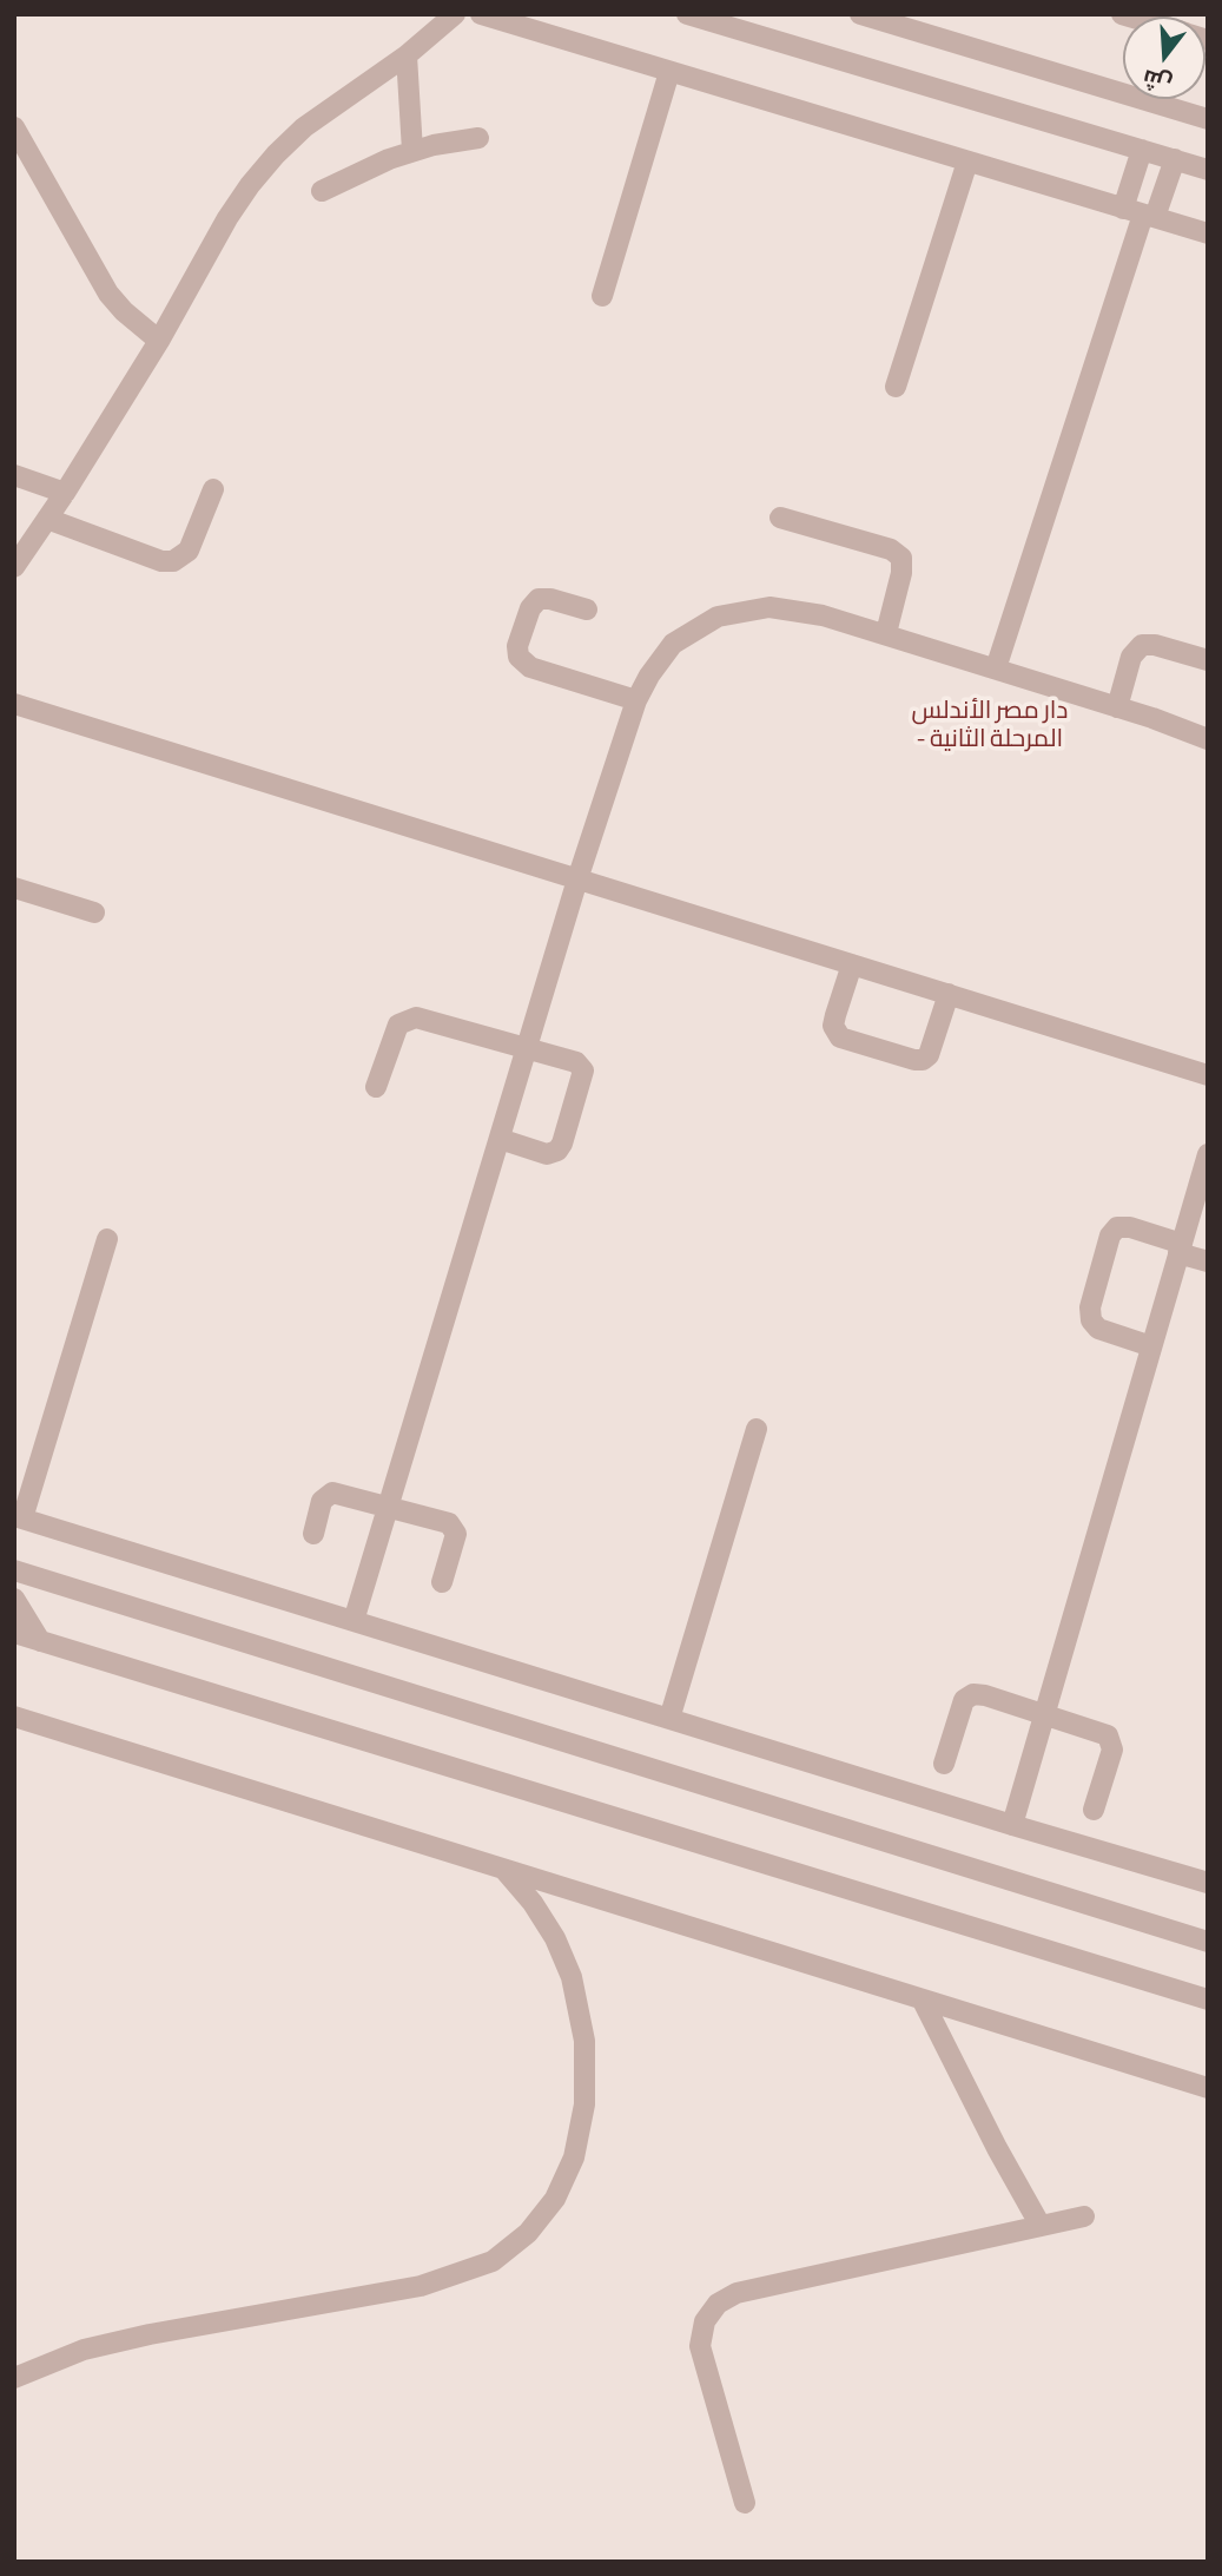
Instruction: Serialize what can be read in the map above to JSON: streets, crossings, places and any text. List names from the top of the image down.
{
  "districts": ["دار مصر الأندلس - المرحلة الثانية"],
  "north": "bottom"
}
